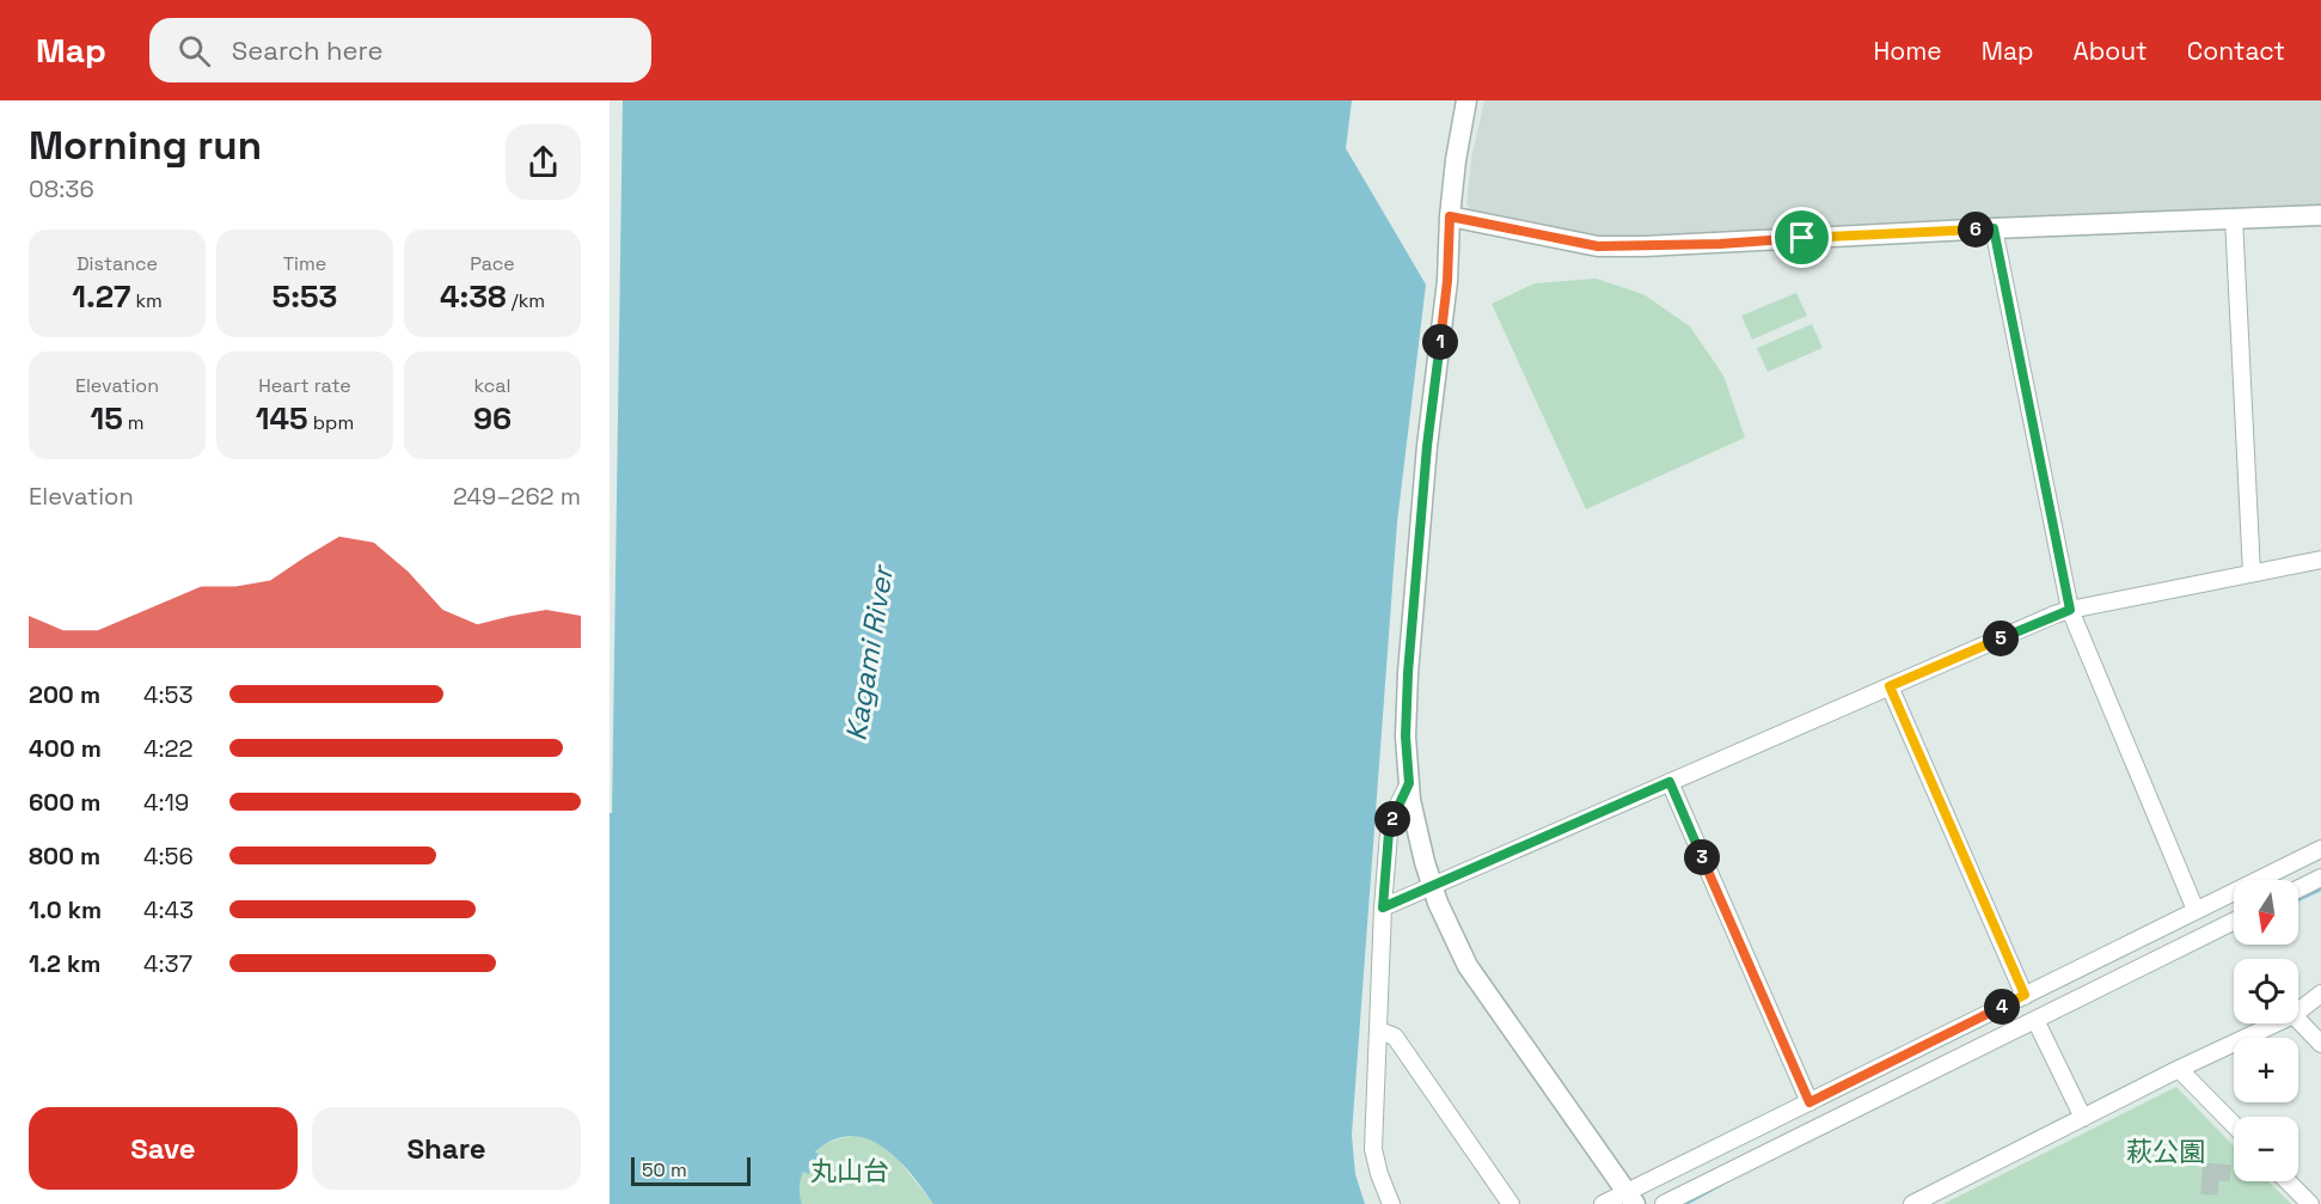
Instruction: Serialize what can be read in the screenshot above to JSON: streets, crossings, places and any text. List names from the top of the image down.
{
  "water": ["Kagami River"],
  "parks": ["萩公園", "丸山台"],
  "scale_bar": "50 m",
  "north": "bottom",
  "page": {
    "header": "Map",
    "search": "Search here",
    "nav": [
      "Home",
      "Map",
      "About",
      "Contact"
    ],
    "heading": ["Morning run", "08:36"],
    "pins": [
      "6",
      "1",
      "5",
      "2",
      "3",
      "4"
    ],
    "stats": [
      ["Distance", "1.27 km"],
      ["Time", "5:53"],
      ["Pace", "4:38 /km"],
      ["Elevation", "15 m"],
      ["Heart rate", "145 bpm"],
      ["kcal", "96"]
    ],
    "chart": ["Elevation", "249–262 m"],
    "list": [
      {
        "name": "200 m",
        "note": "4:53"
      },
      {
        "name": "400 m",
        "note": "4:22"
      },
      {
        "name": "600 m",
        "note": "4:19"
      },
      {
        "name": "800 m",
        "note": "4:56"
      },
      {
        "name": "1.0 km",
        "note": "4:43"
      },
      {
        "name": "1.2 km",
        "note": "4:37"
      }
    ],
    "map_buttons": ["+", "−"],
    "buttons": ["Save", "Share"],
    "scale": "50 m"
  }
}
